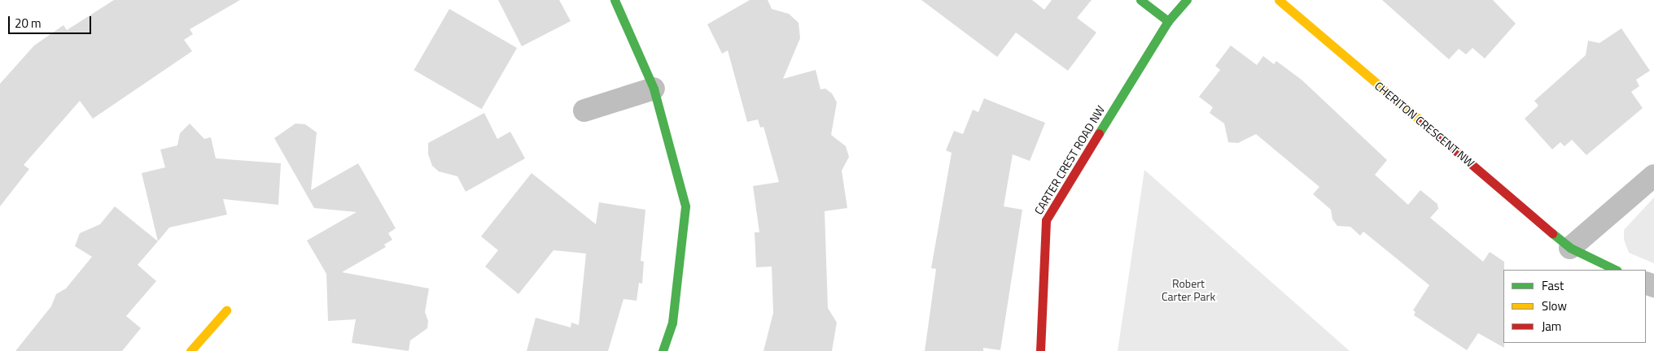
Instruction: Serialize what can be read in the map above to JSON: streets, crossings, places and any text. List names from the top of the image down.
{
  "streets": {
    "street": ["CHERITON CRESCENT NW", "CARTER CREST ROAD NW"]
  },
  "parks": ["Robert Carter Park"],
  "legend": ["Fast", "Slow", "Jam"],
  "scale_bar": "20 m"
}
